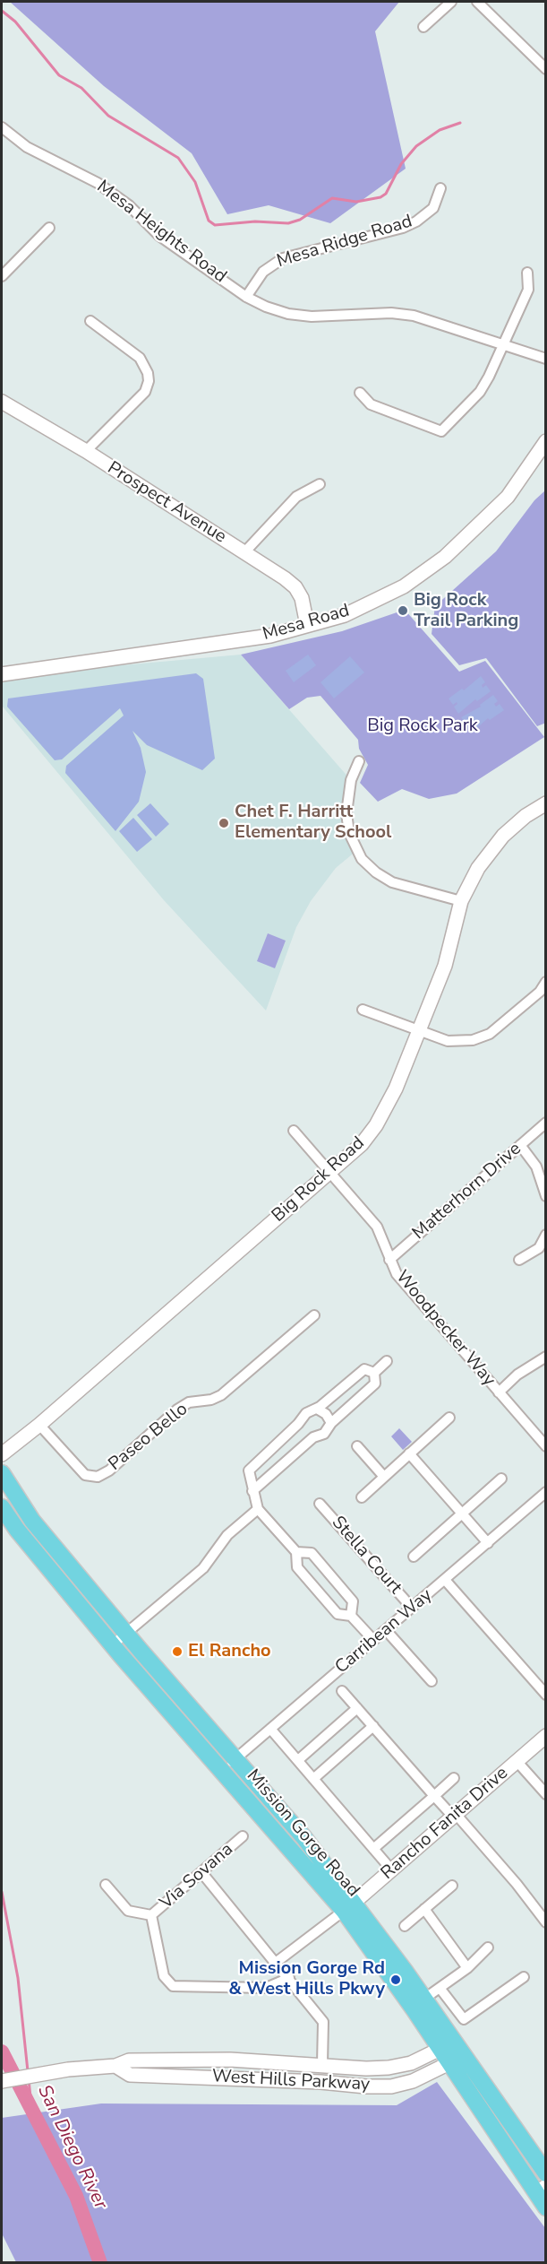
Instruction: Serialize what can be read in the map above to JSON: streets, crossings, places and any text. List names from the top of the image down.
{
  "streets": {
    "main road": ["Mission Gorge Road"],
    "street": [
      "Mesa Heights Road",
      "Mesa Ridge Road",
      "Prospect Avenue",
      "Mesa Road",
      "Big Rock Road",
      "Matterhorn Drive",
      "Woodpecker Way",
      "Paseo Bello",
      "Stella Court",
      "Carribean Way",
      "Rancho Fanita Drive",
      "Via Sovana",
      "West Hills Parkway"
    ]
  },
  "crossings": [
    ["Mesa Heights Road", "Mesa Ridge Road"],
    ["Prospect Avenue", "Mesa Road"],
    ["Big Rock Road", "Woodpecker Way"],
    ["Big Rock Road", "Paseo Bello"],
    ["Matterhorn Drive", "Woodpecker Way"],
    ["Stella Court", "Carribean Way"],
    ["Carribean Way", "Mission Gorge Road"],
    ["Rancho Fanita Drive", "Mission Gorge Road"],
    ["Mission Gorge Road", "West Hills Parkway"]
  ],
  "water": ["San Diego River"],
  "parks": ["Big Rock Park"],
  "places": [
    "Big Rock Trail Parking",
    "Chet F. Harritt Elementary School",
    "El Rancho",
    "Mission Gorge Rd & West Hills Pkwy"
  ]
}
